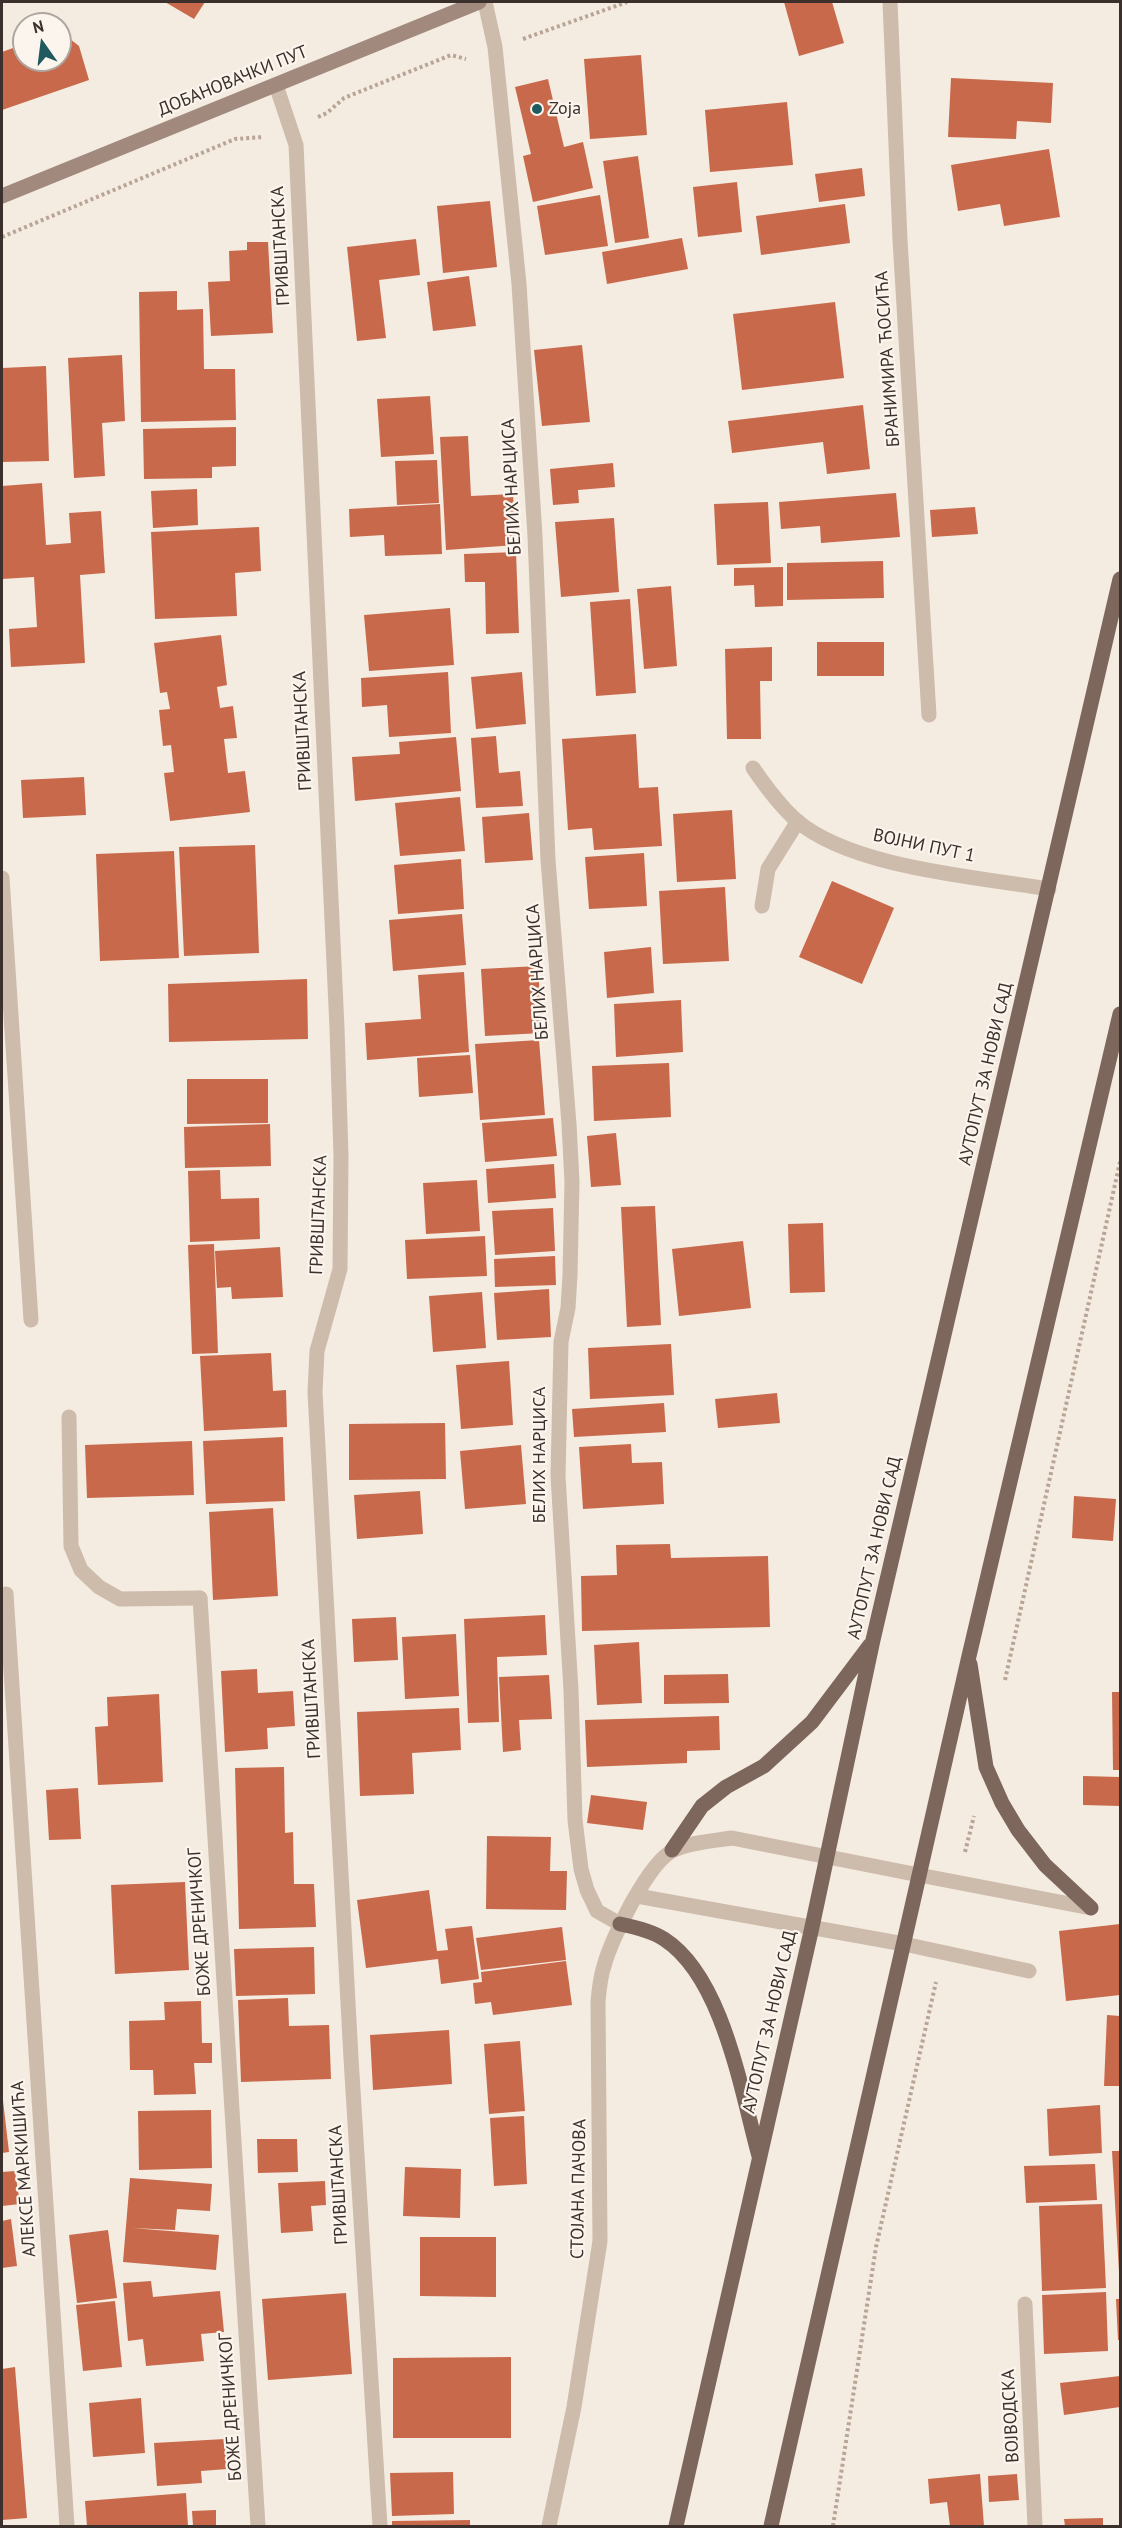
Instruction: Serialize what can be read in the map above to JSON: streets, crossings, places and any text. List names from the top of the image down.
{
  "streets": {
    "main road": ["АУТОПУТ ЗА НОВИ САД"],
    "street": [
      "ДОБАНОВАЧКИ ПУТ",
      "ГРИВШТАНСКА",
      "БРАНИМИРА ЋОСИЋА",
      "БЕЛИХ НАРЦИСА",
      "ВОЈНИ ПУТ 1",
      "БОЖЕ ДРЕНИЧКОГ",
      "АЛЕКСЕ МАРКИШИЋА",
      "СТОЈАНА ПАЧОВА",
      "ВОЈВОДСКА"
    ]
  },
  "crossings": [
    ["ДОБАНОВАЧКИ ПУТ", "ГРИВШТАНСКА"],
    ["БЕЛИХ НАРЦИСА", "СТОЈАНА ПАЧОВА"],
    ["ВОЈНИ ПУТ 1", "АУТОПУТ ЗА НОВИ САД"]
  ],
  "places": ["Zoja"],
  "north": "top"
}
